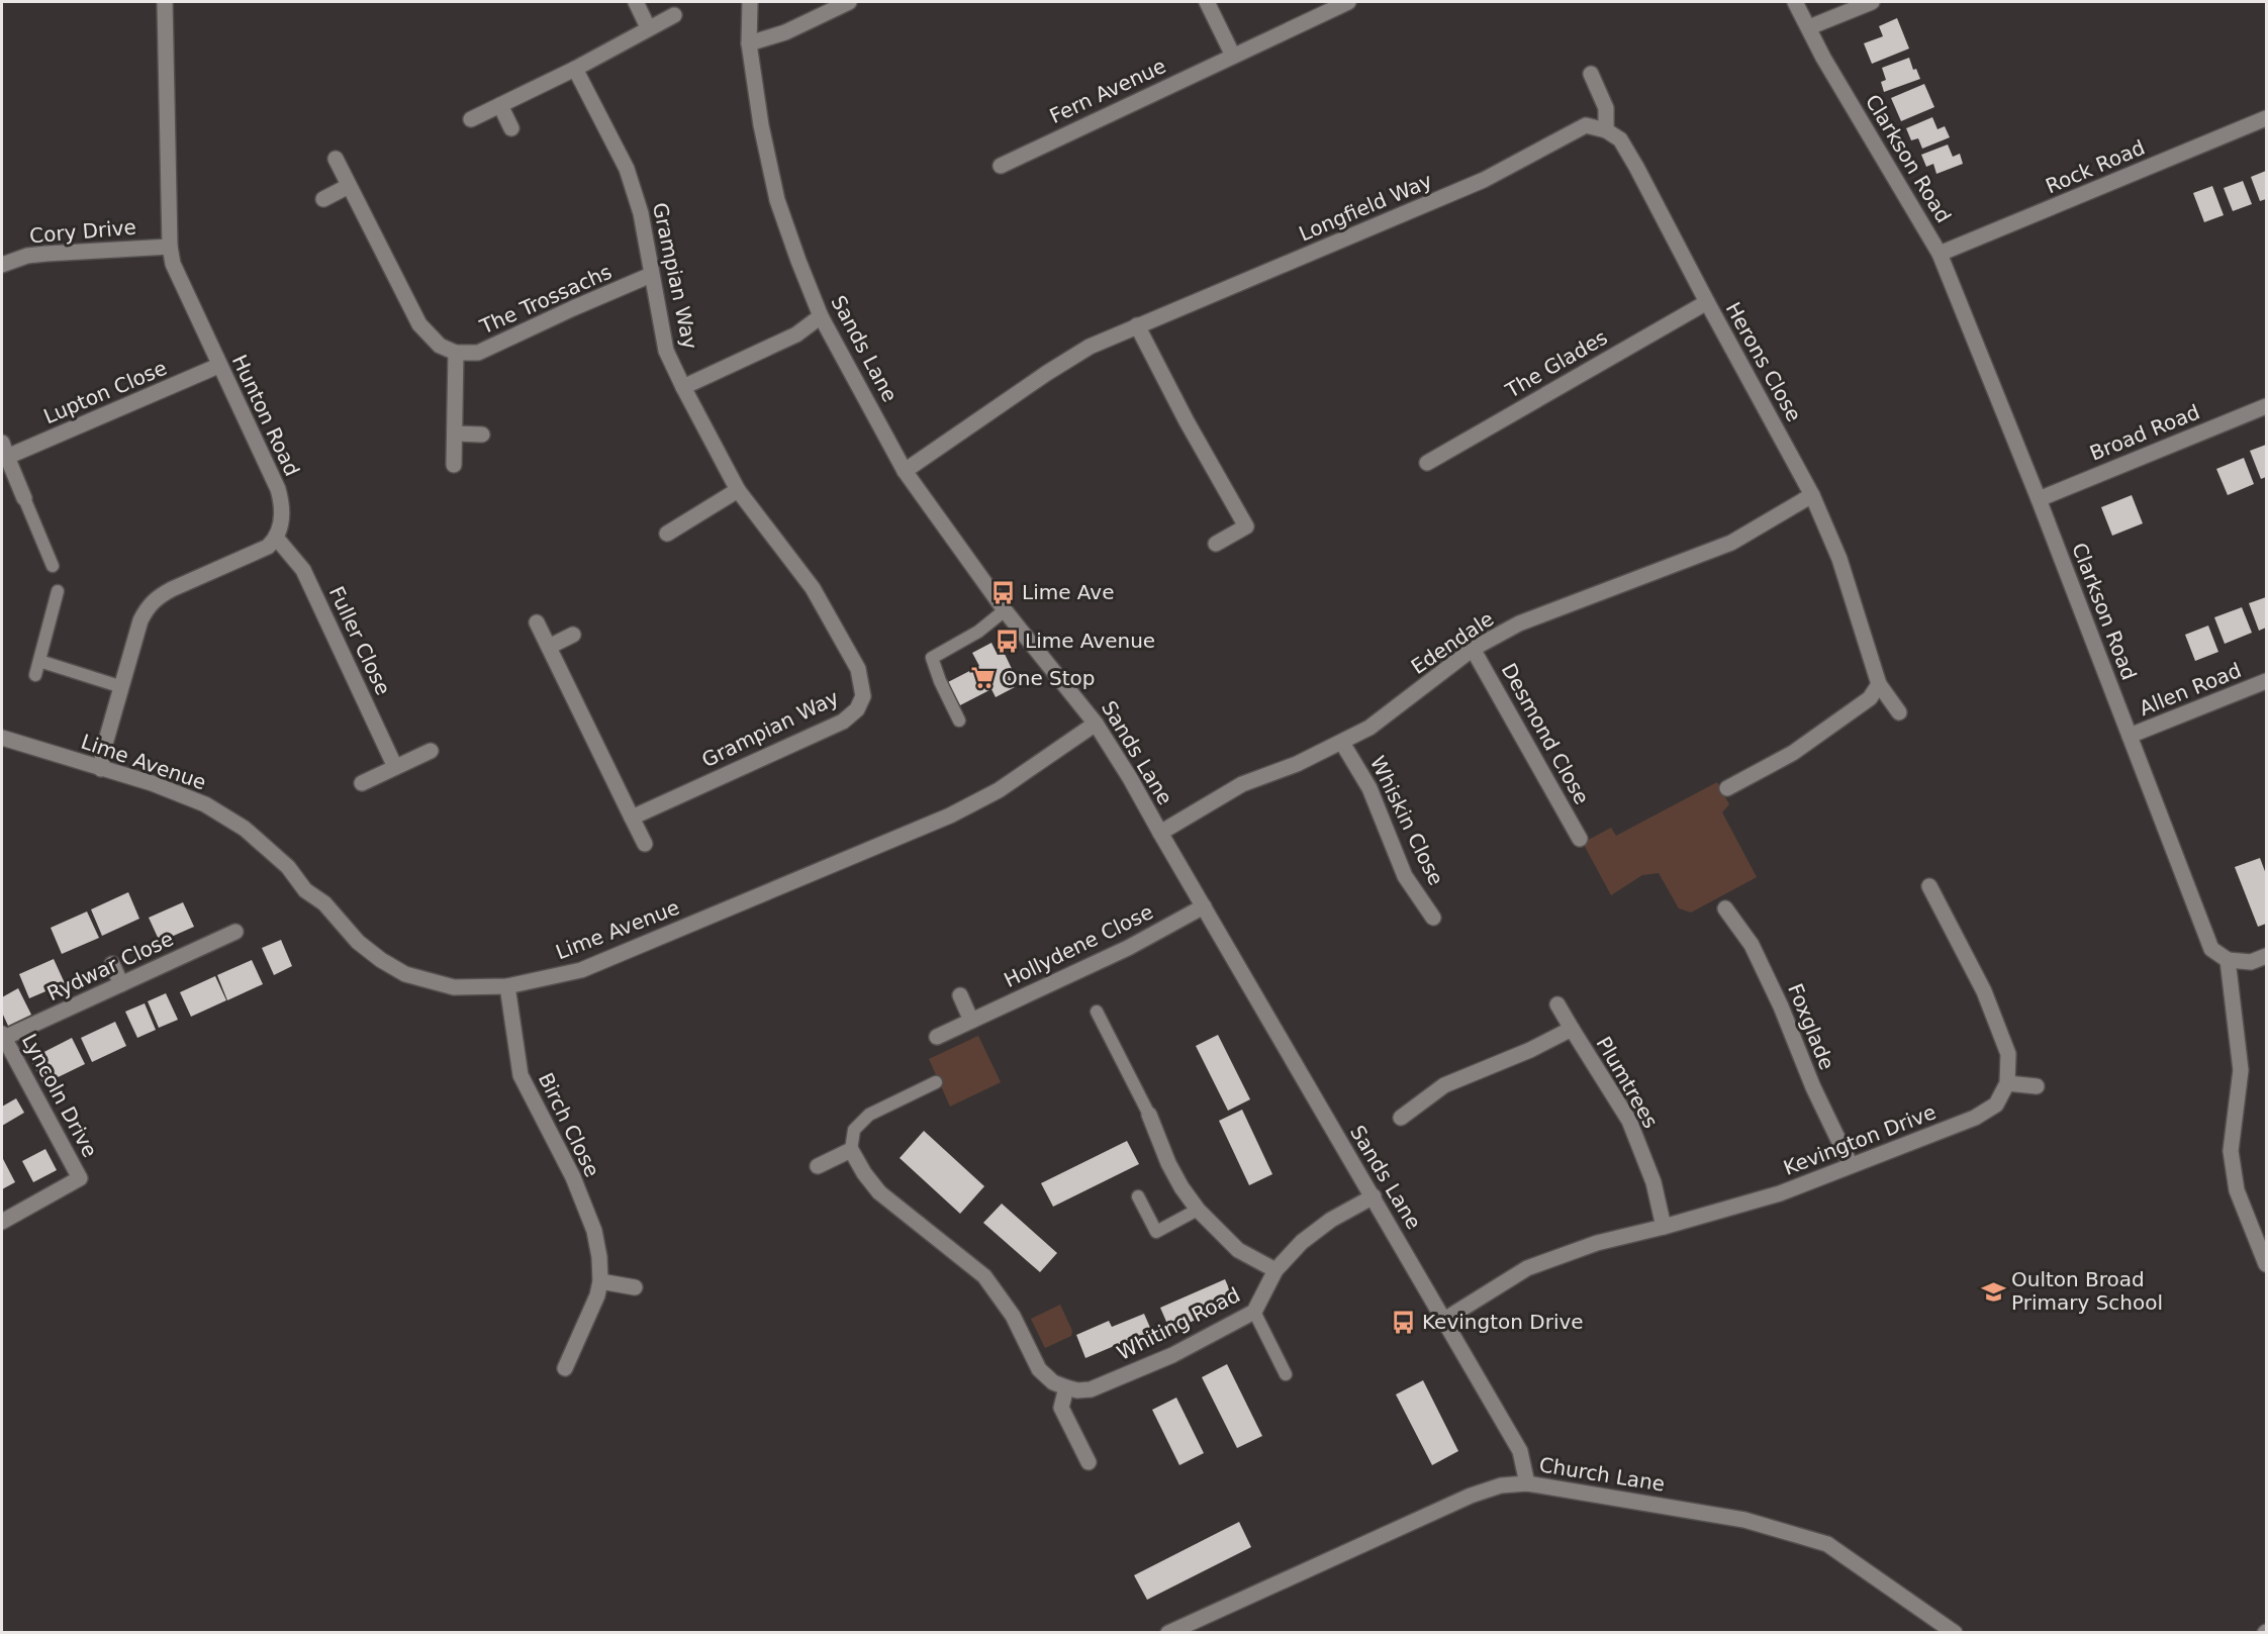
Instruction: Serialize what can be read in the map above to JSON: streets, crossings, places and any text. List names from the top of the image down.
{
  "streets": {
    "street": [
      "Fern Avenue",
      "Clarkson Road",
      "Rock Road",
      "Longfield Way",
      "Cory Drive",
      "Grampian Way",
      "The Trossachs",
      "Sands Lane",
      "Herons Close",
      "The Glades",
      "Lupton Close",
      "Hunton Road",
      "Broad Road",
      "Fuller Close",
      "Edendale",
      "Allen Road",
      "Desmond Close",
      "Lime Avenue",
      "Whiskin Close",
      "Hollydene Close",
      "Rydwar Close",
      "Foxglade",
      "Plumtrees",
      "Lyncoln Drive",
      "Birch Close",
      "Kevington Drive",
      "Whiting Road",
      "Church Lane"
    ]
  },
  "crossings": [
    ["Clarkson Road", "Rock Road"],
    ["Clarkson Road", "Broad Road"],
    ["Clarkson Road", "Allen Road"],
    ["Longfield Way", "Sands Lane"],
    ["Longfield Way", "Herons Close"],
    ["Cory Drive", "Hunton Road"],
    ["Grampian Way", "The Trossachs"],
    ["Sands Lane", "Edendale"],
    ["Sands Lane", "Lime Avenue"],
    ["Sands Lane", "Hollydene Close"],
    ["Sands Lane", "Kevington Drive"],
    ["Sands Lane", "Whiting Road"],
    ["Sands Lane", "Church Lane"],
    ["Herons Close", "The Glades"],
    ["Herons Close", "Edendale"],
    ["Lupton Close", "Hunton Road"],
    ["Hunton Road", "Fuller Close"],
    ["Edendale", "Desmond Close"],
    ["Edendale", "Whiskin Close"],
    ["Lime Avenue", "Birch Close"],
    ["Rydwar Close", "Lyncoln Drive"],
    ["Foxglade", "Kevington Drive"],
    ["Plumtrees", "Kevington Drive"]
  ],
  "places": {
    "bus stop": ["Lime Ave", "Lime Avenue", "Kevington Drive"],
    "supermarket": ["One Stop"],
    "school or university": ["Oulton Broad Primary School"]
  }
}
